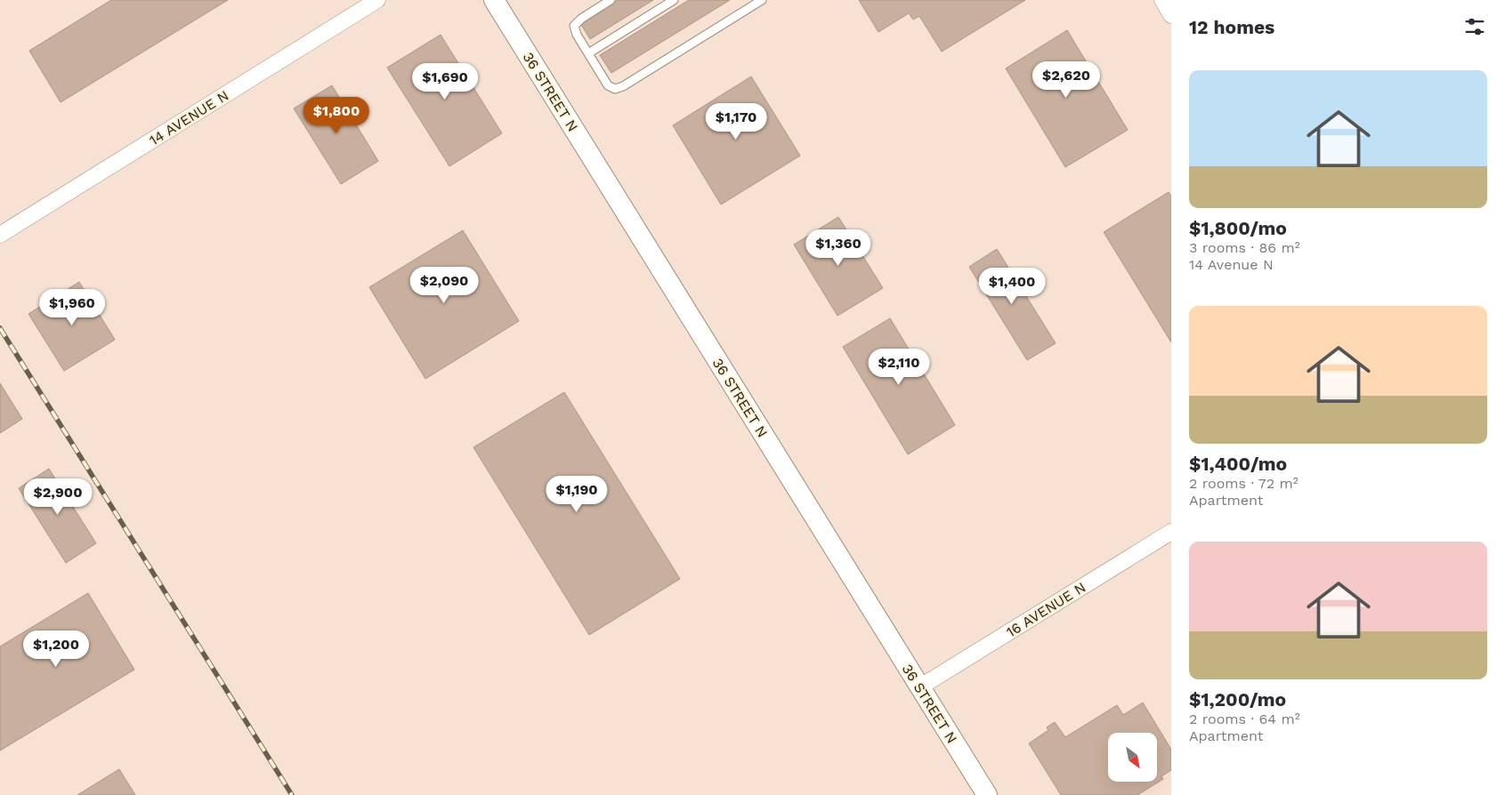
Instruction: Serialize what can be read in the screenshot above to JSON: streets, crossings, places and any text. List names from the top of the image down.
{
  "streets": {
    "street": ["36 STREET N", "14 AVENUE N", "16 AVENUE N"]
  },
  "crossings": [
    ["36 STREET N", "16 AVENUE N"]
  ],
  "north": "bottom right",
  "page": {
    "heading": "12 homes",
    "list": [
      {
        "name": "$1,800/mo",
        "note": "3 rooms · 86 m² · 14 Avenue N"
      },
      {
        "name": "$1,400/mo",
        "note": "2 rooms · 72 m² · Apartment"
      },
      {
        "name": "$1,200/mo",
        "note": "2 rooms · 64 m² · Apartment"
      }
    ],
    "price": [
      "$2,620",
      "$1,690",
      "$1,800",
      "$1,170",
      "$1,360",
      "$2,090",
      "$1,400",
      "$1,960",
      "$2,110",
      "$1,190",
      "$2,900",
      "$1,200"
    ]
  }
}
